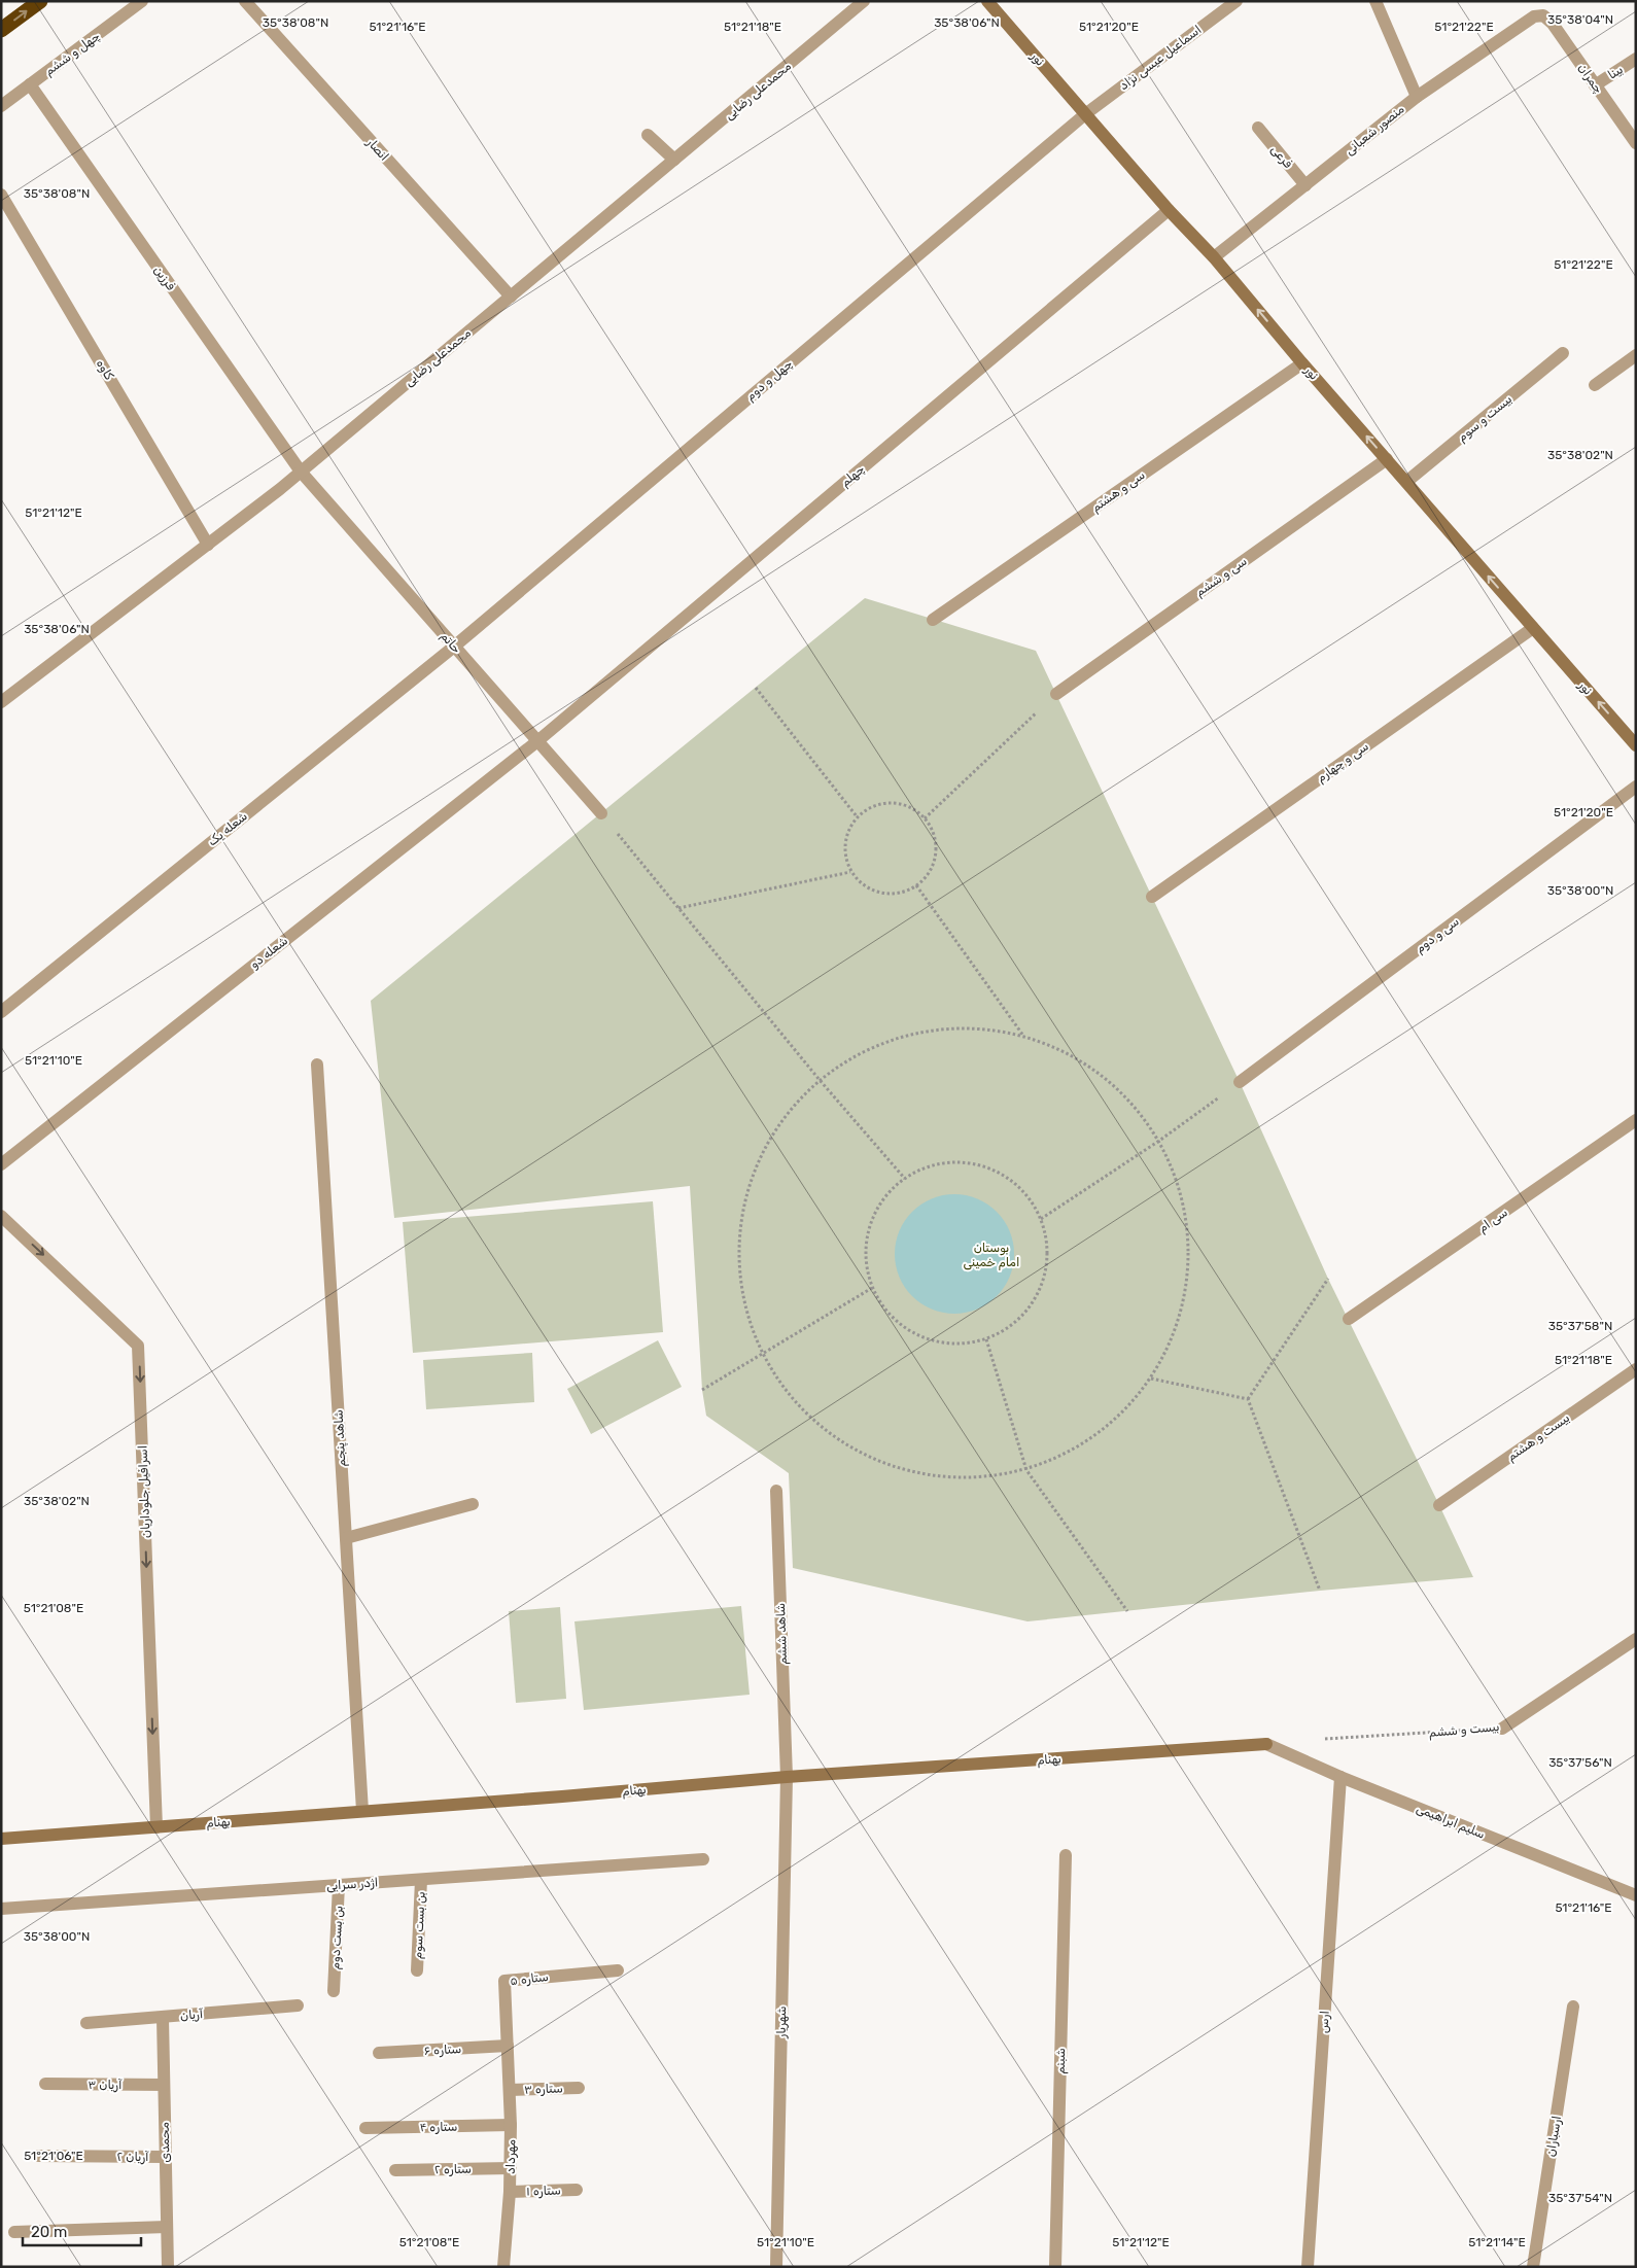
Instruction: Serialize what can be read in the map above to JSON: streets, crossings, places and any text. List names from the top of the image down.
{
  "streets": {
    "street": [
      "چهل و ششم",
      "اسماعیل عیسی نژاد",
      "نور",
      "بینا",
      "چمران",
      "محمدعلی رضایی",
      "منصور شعبانی",
      "انصار",
      "فرعی",
      "فرزین",
      "کاوه",
      "چهل و دوم",
      "بیست و سوم",
      "چهلم",
      "سی و هشتم",
      "سی و ششم",
      "حاتم",
      "سی و چهارم",
      "شعله یک",
      "سی و دوم",
      "شعله دو",
      "سی ام",
      "بیست و هشتم",
      "شاهد پنجم",
      "اسرافیل جلوداریان",
      "شاهد ششم",
      "بیست و ششم",
      "بهنام",
      "سلیم ابراهیمی",
      "اژدر سرایی",
      "بن بست سوم",
      "بن بست دوم",
      "ستاره ۵",
      "آریان",
      "شهریار",
      "ارس",
      "ستاره ۶",
      "شبنم",
      "آریان ۳",
      "ستاره ۳",
      "ستاره ۴",
      "ارسباران",
      "محمدی",
      "آریان ۲",
      "مهرداد",
      "ستاره ۲",
      "ستاره ۱"
    ]
  },
  "crossings": [
    ["چهل و ششم", "فرزین"],
    ["اسماعیل عیسی نژاد", "نور"],
    ["اسماعیل عیسی نژاد", "چهل و دوم"],
    ["نور", "منصور شعبانی"],
    ["نور", "چهل و دوم"],
    ["نور", "بیست و سوم"],
    ["نور", "چهلم"],
    ["نور", "سی و هشتم"],
    ["نور", "سی و ششم"],
    ["نور", "سی و چهارم"],
    ["بینا", "چمران"],
    ["چمران", "منصور شعبانی"],
    ["محمدعلی رضایی", "انصار"],
    ["محمدعلی رضایی", "فرزین"],
    ["محمدعلی رضایی", "کاوه"],
    ["محمدعلی رضایی", "حاتم"],
    ["منصور شعبانی", "فرعی"],
    ["فرزین", "حاتم"],
    ["چهل و دوم", "حاتم"],
    ["چهل و دوم", "شعله یک"],
    ["چهلم", "حاتم"],
    ["چهلم", "شعله دو"],
    ["حاتم", "شعله یک"],
    ["حاتم", "شعله دو"],
    ["شاهد پنجم", "بهنام"],
    ["اسرافیل جلوداریان", "بهنام"],
    ["شاهد ششم", "بهنام"],
    ["شاهد ششم", "شهریار"],
    ["بهنام", "سلیم ابراهیمی"],
    ["بهنام", "شهریار"],
    ["سلیم ابراهیمی", "ارس"],
    ["اژدر سرایی", "بن بست سوم"],
    ["اژدر سرایی", "بن بست دوم"],
    ["ستاره ۵", "ستاره ۶"],
    ["ستاره ۵", "مهرداد"],
    ["آریان", "محمدی"],
    ["ستاره ۶", "مهرداد"],
    ["آریان ۳", "محمدی"],
    ["ستاره ۳", "مهرداد"],
    ["ستاره ۴", "مهرداد"],
    ["محمدی", "آریان ۲"],
    ["مهرداد", "ستاره ۲"],
    ["مهرداد", "ستاره ۱"]
  ],
  "one_way": ["نور", "اسرافیل جلوداریان"],
  "parks": ["بوستان امام خمینی"],
  "scale_bar": "20 m",
  "coordinates": [
    "35°38'04\"N",
    "35°38'08\"N",
    "35°38'06\"N",
    "51°21'22\"E",
    "51°21'16\"E",
    "51°21'18\"E",
    "51°21'20\"E",
    "35°38'02\"N",
    "51°21'12\"E",
    "35°38'00\"N",
    "51°21'10\"E",
    "35°37'58\"N",
    "51°21'08\"E",
    "35°37'56\"N",
    "51°21'06\"E",
    "35°37'54\"N",
    "51°21'14\"E"
  ]
}
